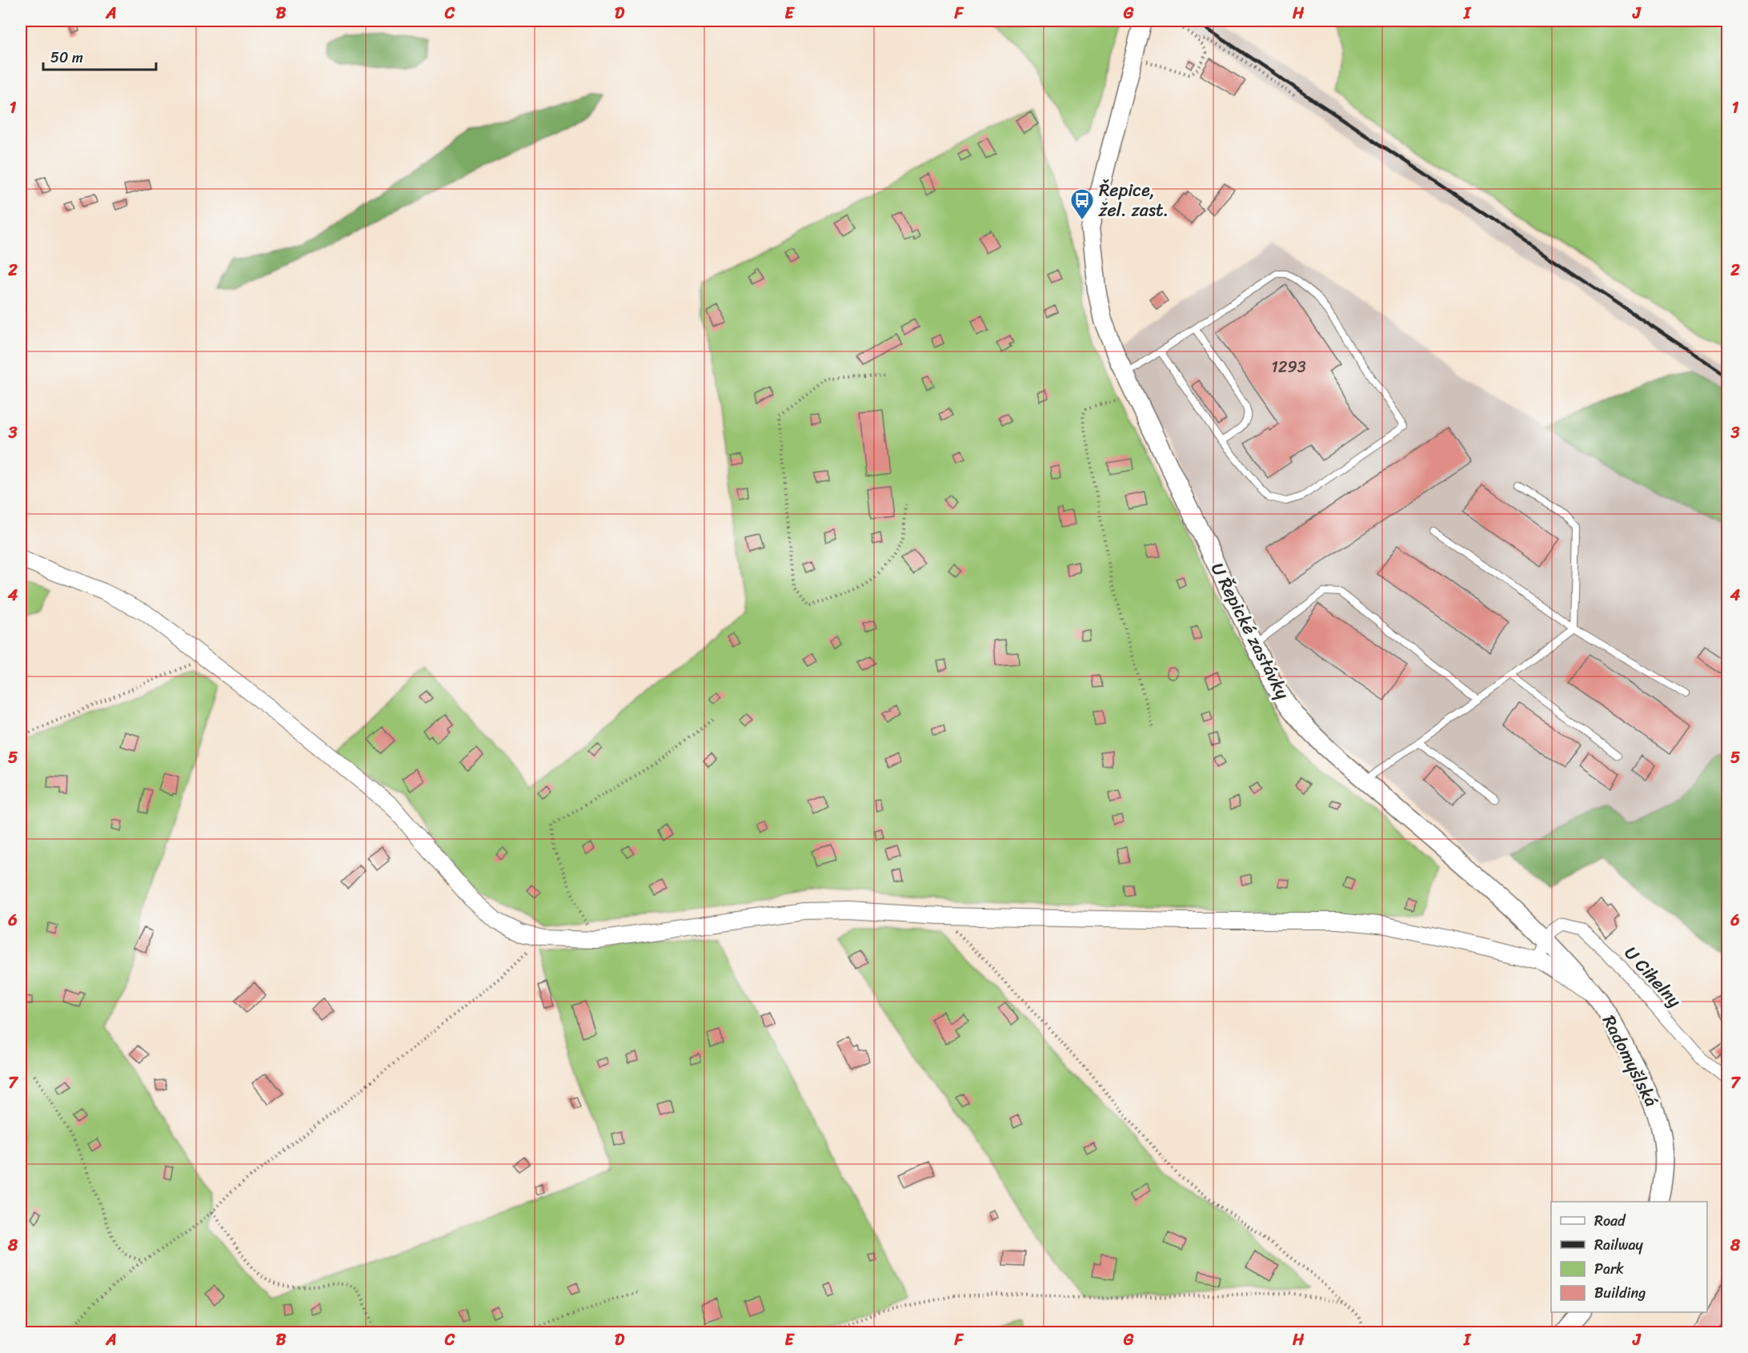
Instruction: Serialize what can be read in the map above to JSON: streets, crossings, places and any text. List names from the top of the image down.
{
  "streets": {
    "main road": ["U Řepické zastávky", "Radomyšlská"],
    "street": ["U Cihelny"]
  },
  "crossings": [
    ["U Řepické zastávky", "U Cihelny"],
    ["U Řepické zastávky", "Radomyšlská"],
    ["U Cihelny", "Radomyšlská"]
  ],
  "places": {
    "bus stop": ["Řepice, žel. zast."]
  },
  "house_numbers": ["1293"],
  "legend": [
    "Road",
    "Railway",
    "Park",
    "Building"
  ],
  "scale_bar": "50 m",
  "grid": {
    "columns": [
      "A",
      "B",
      "C",
      "D",
      "E",
      "F",
      "G",
      "H",
      "I",
      "J"
    ],
    "rows": [
      "1",
      "2",
      "3",
      "4",
      "5",
      "6",
      "7",
      "8"
    ]
  }
}
